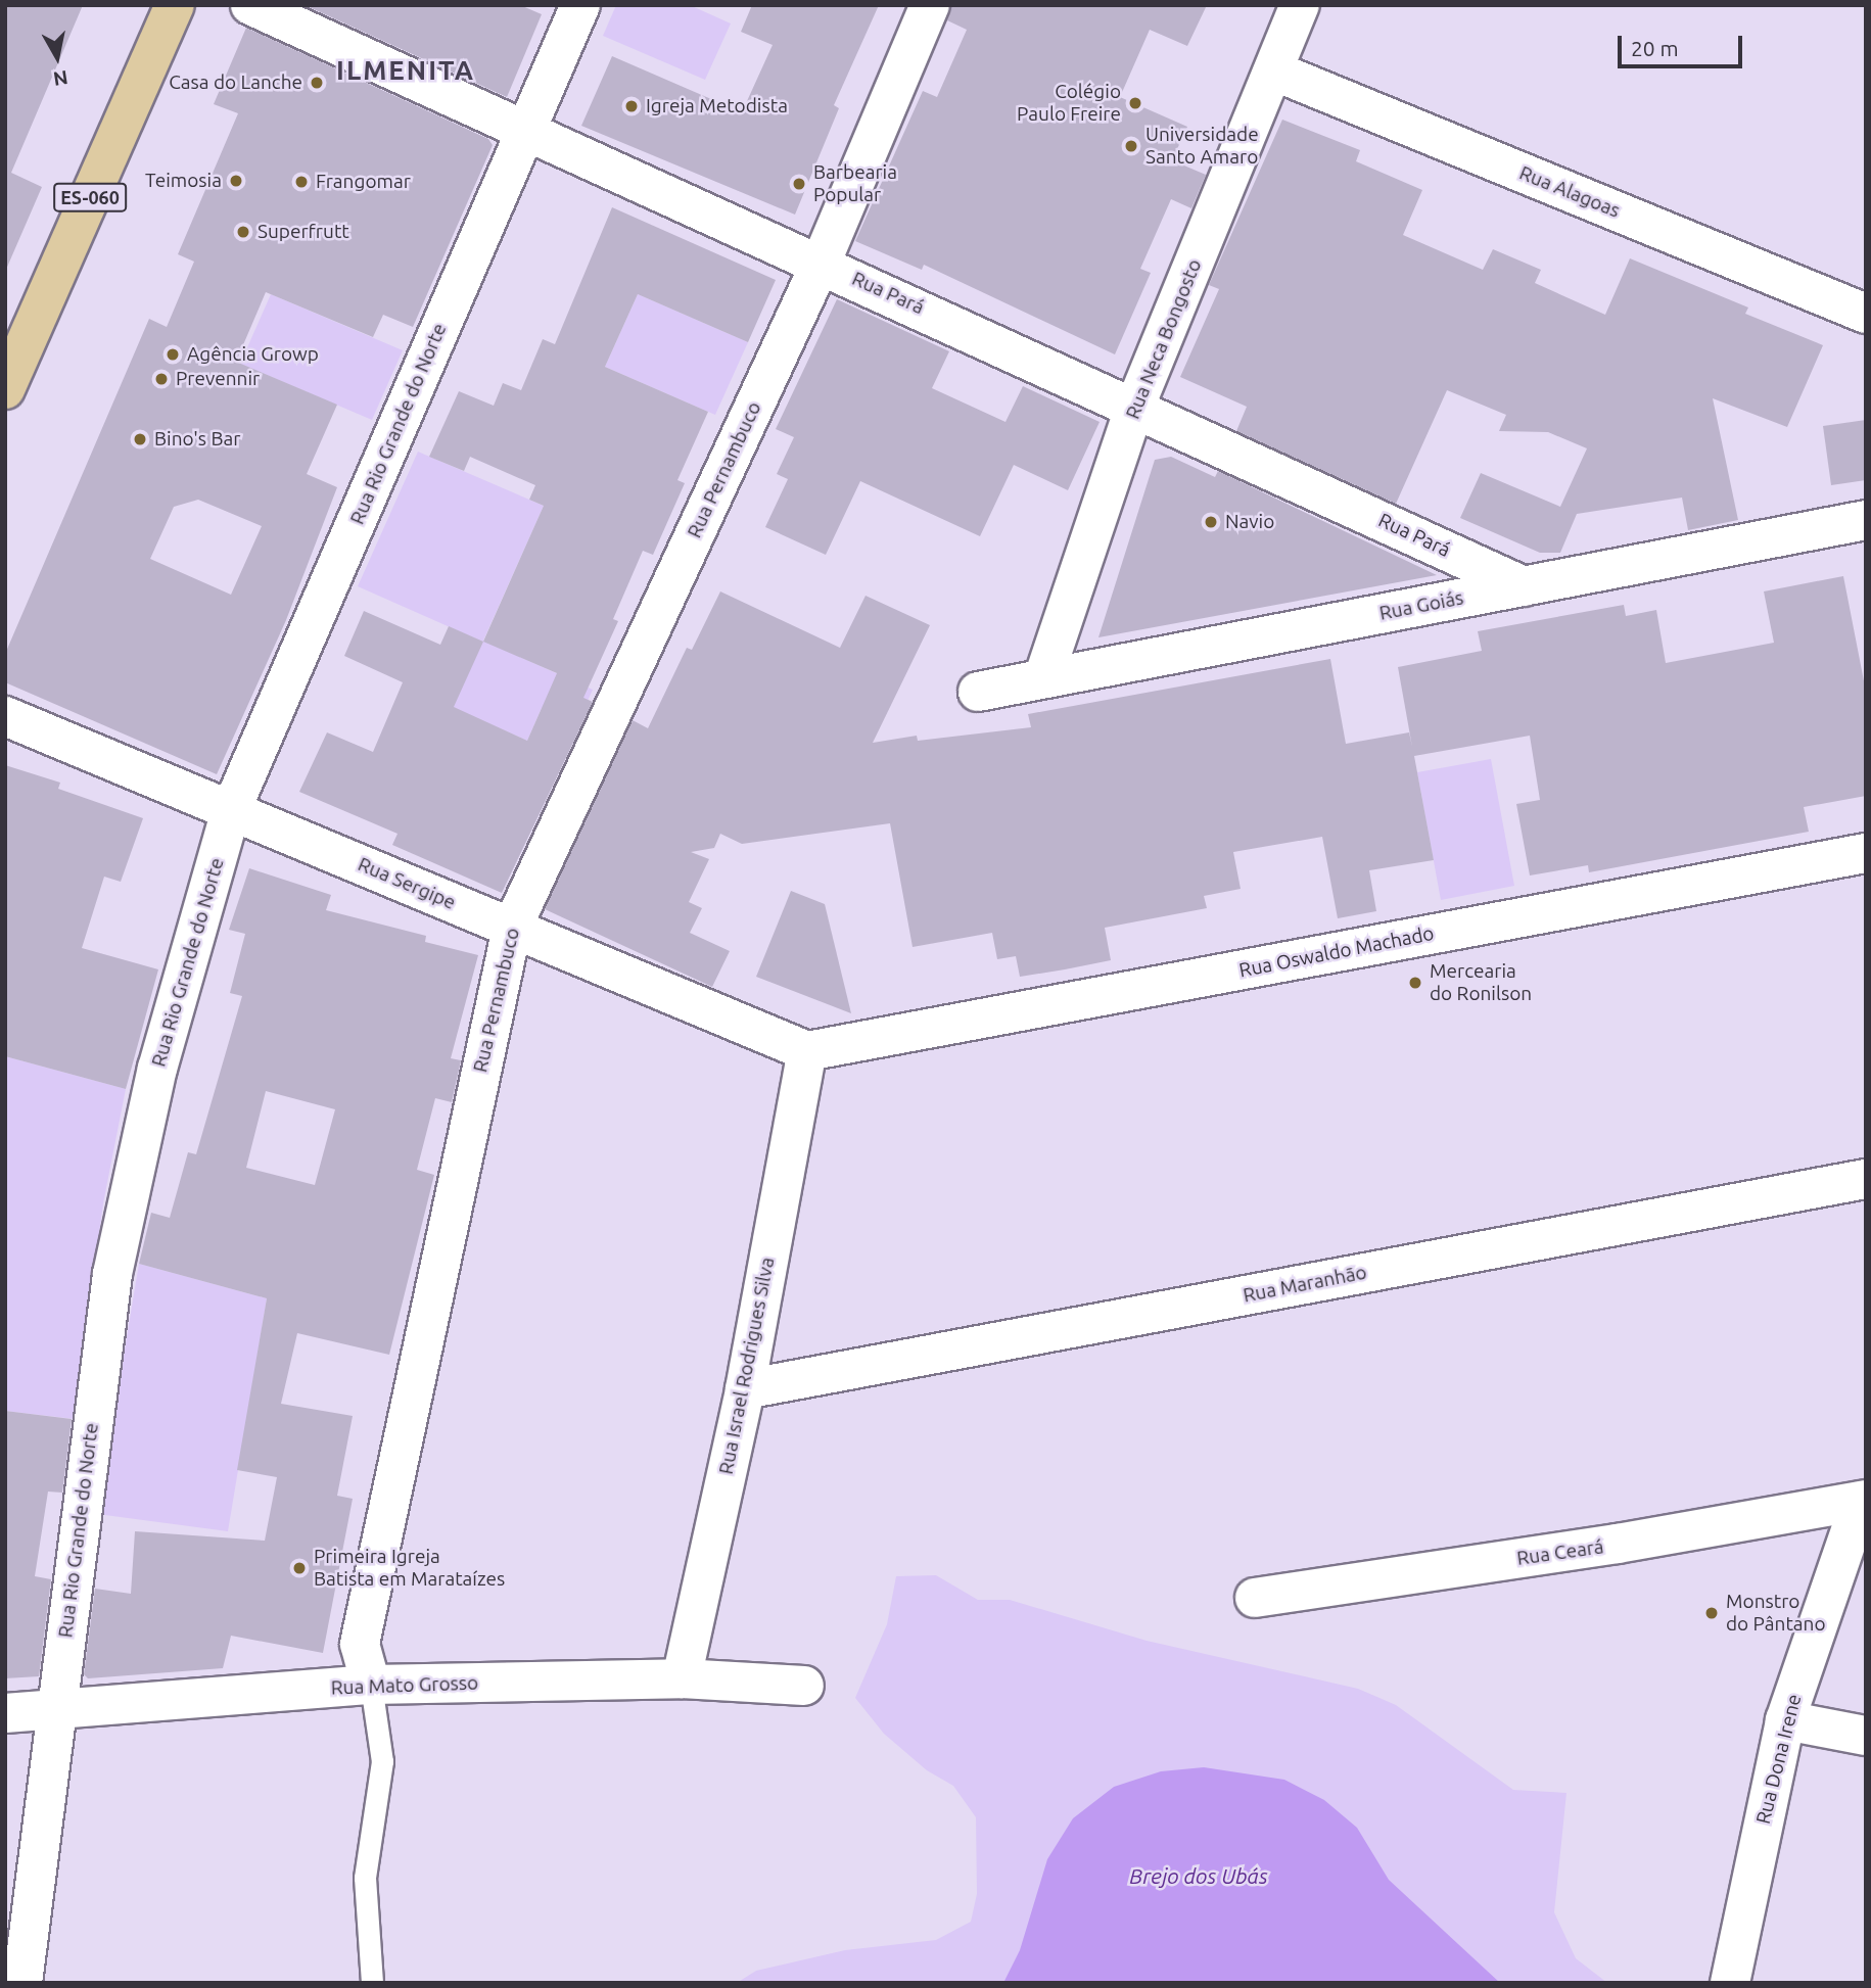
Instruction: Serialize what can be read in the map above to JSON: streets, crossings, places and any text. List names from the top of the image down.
{
  "streets": {
    "main road": ["ES-060"],
    "street": [
      "Rua Alagoas",
      "Rua Pará",
      "Rua Neca Bongosto",
      "Rua Rio Grande do Norte",
      "Rua Pernambuco",
      "Rua Goiás",
      "Rua Sergipe",
      "Rua Oswaldo Machado",
      "Rua Maranhão",
      "Rua Israel Rodrigues Silva",
      "Rua Ceará",
      "Rua Mato Grosso",
      "Rua Dona Irene"
    ]
  },
  "crossings": [
    ["Rua Alagoas", "Rua Neca Bongosto"],
    ["Rua Pará", "Rua Neca Bongosto"],
    ["Rua Pará", "Rua Rio Grande do Norte"],
    ["Rua Pará", "Rua Pernambuco"],
    ["Rua Pará", "Rua Goiás"],
    ["Rua Neca Bongosto", "Rua Goiás"],
    ["Rua Rio Grande do Norte", "Rua Sergipe"],
    ["Rua Rio Grande do Norte", "Rua Mato Grosso"],
    ["Rua Pernambuco", "Rua Sergipe"],
    ["Rua Pernambuco", "Rua Mato Grosso"],
    ["Rua Sergipe", "Rua Oswaldo Machado"],
    ["Rua Sergipe", "Rua Israel Rodrigues Silva"],
    ["Rua Oswaldo Machado", "Rua Israel Rodrigues Silva"],
    ["Rua Maranhão", "Rua Israel Rodrigues Silva"],
    ["Rua Israel Rodrigues Silva", "Rua Mato Grosso"],
    ["Rua Ceará", "Rua Dona Irene"]
  ],
  "districts": ["ILMENITA"],
  "water": ["Brejo dos Ubás"],
  "places": [
    "Casa do Lanche",
    "Colégio Paulo Freire",
    "Igreja Metodista",
    "Universidade Santo Amaro",
    "Teimosia",
    "Frangomar",
    "Barbearia Popular",
    "Superfrutt",
    "Agência Growp",
    "Prevennir",
    "Bino's Bar",
    "Navio",
    "Mercearia do Ronilson",
    "Primeira Igreja Batista em Marataízes",
    "Monstro do Pântano"
  ],
  "scale_bar": "20 m",
  "north": "bottom"
}
